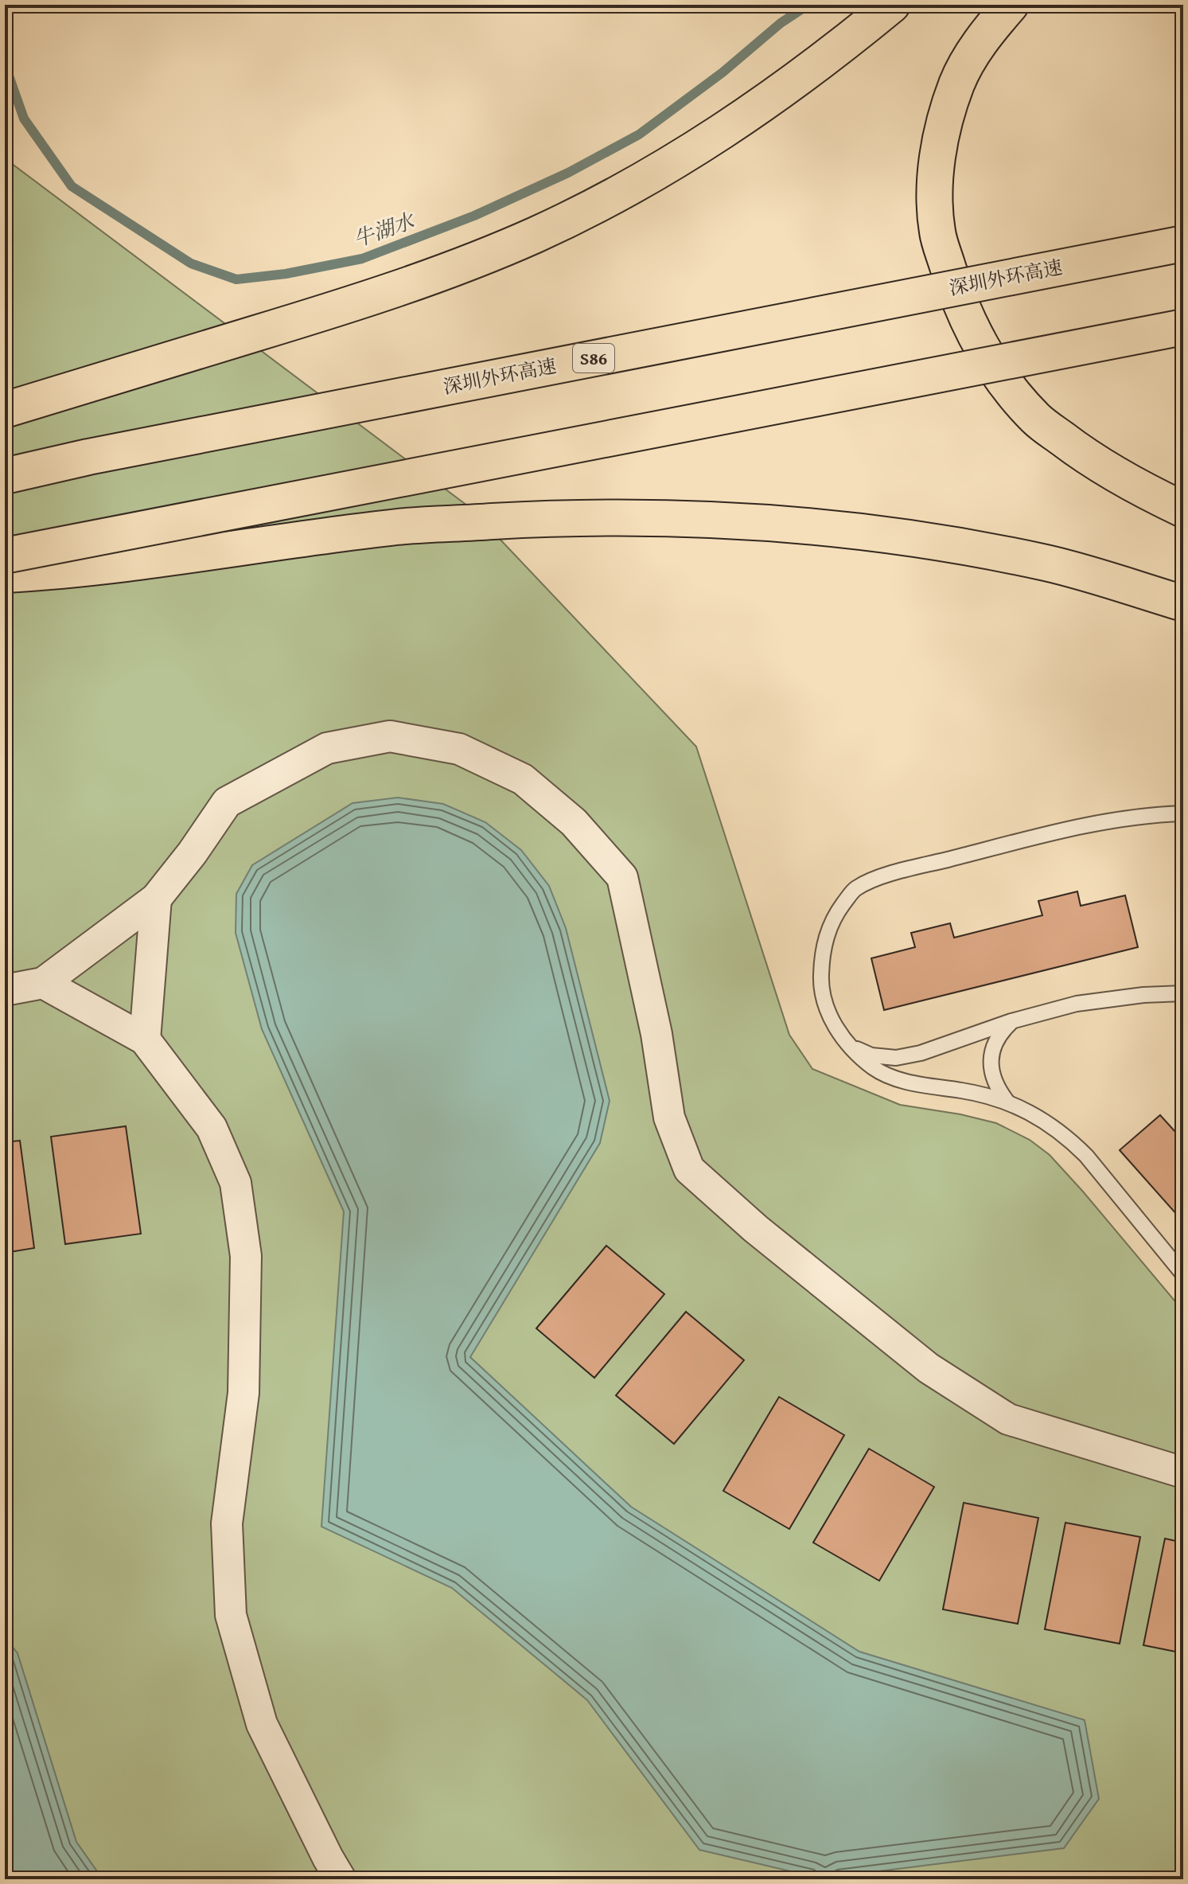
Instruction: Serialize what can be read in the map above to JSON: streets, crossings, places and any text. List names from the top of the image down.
{
  "streets": {
    "highway": ["深圳外环高速", "S86"]
  },
  "water": ["牛湖水"]
}
